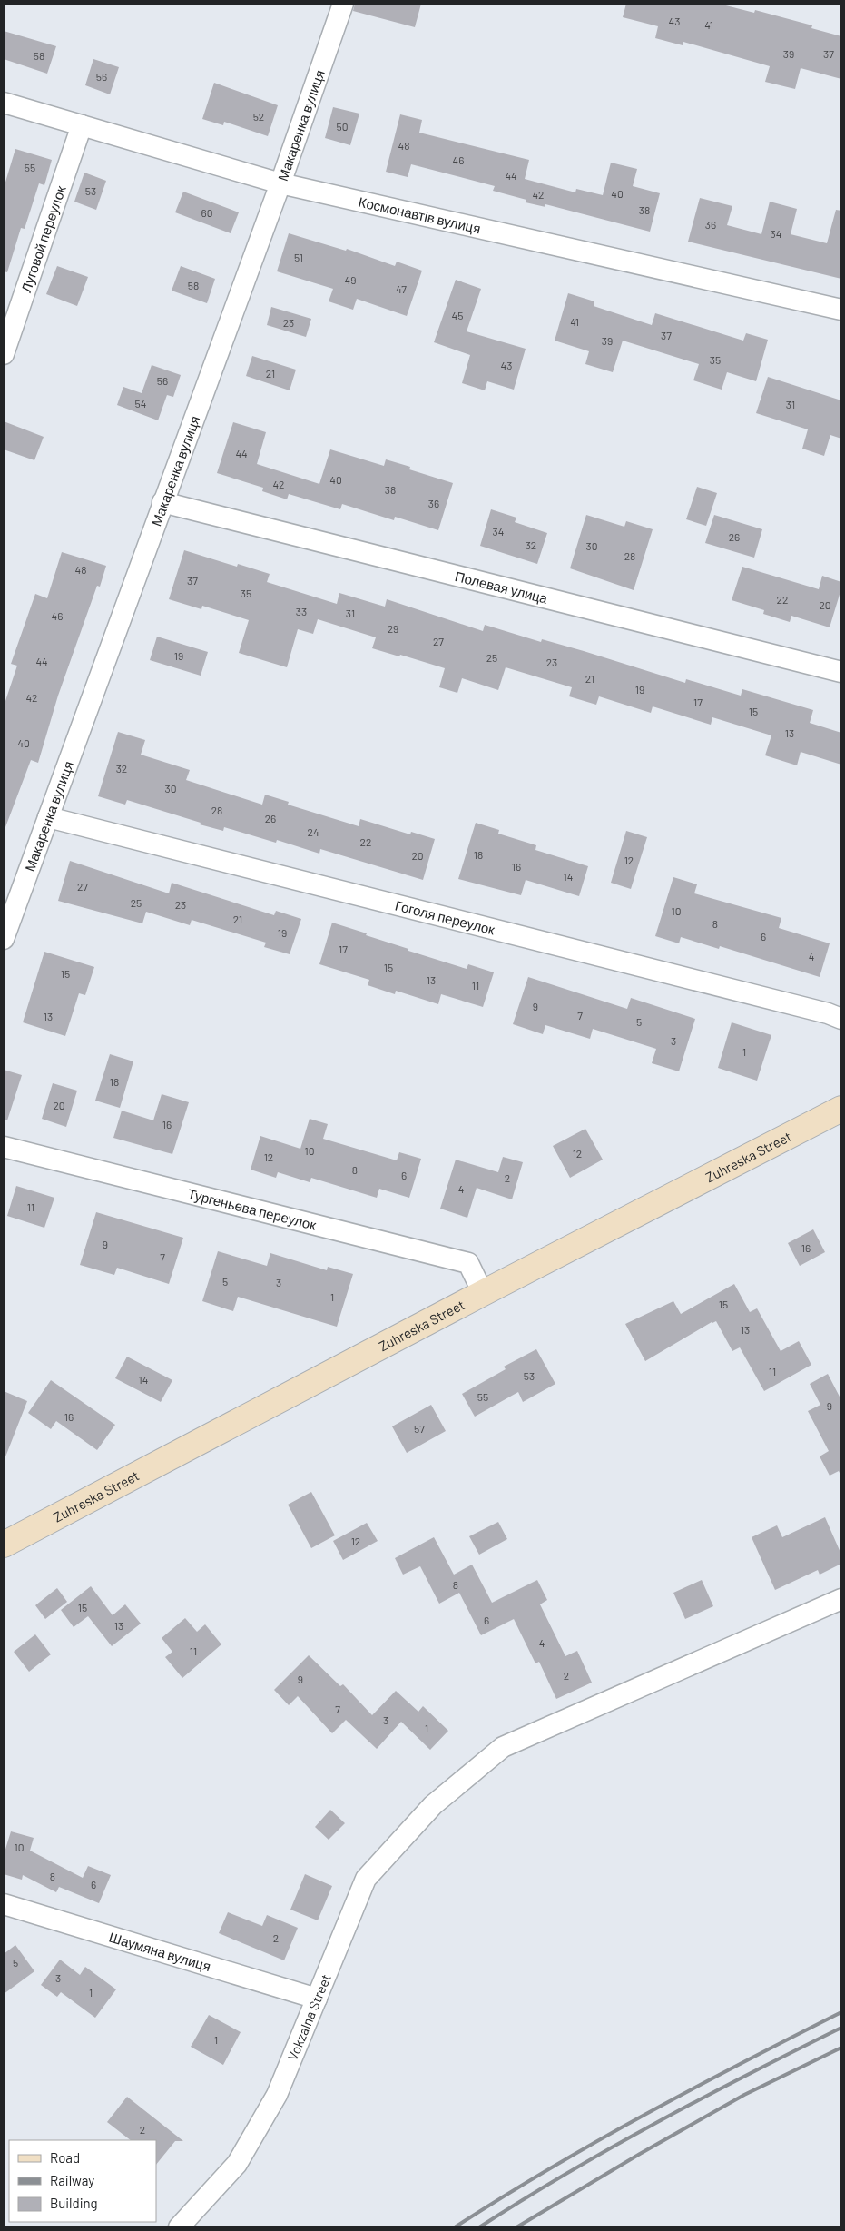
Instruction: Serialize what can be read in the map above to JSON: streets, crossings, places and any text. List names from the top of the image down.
{
  "streets": {
    "street": [
      "Макаренка вулиця",
      "Космонавтів вулиця",
      "Луговой переулок",
      "Полевая улица",
      "Гоголя переулок",
      "Zuhreska Street",
      "Тургеньева переулок",
      "Шаумяна вулиця",
      "Vokzalna Street"
    ]
  },
  "crossings": [
    ["Макаренка вулиця", "Космонавтів вулиця"],
    ["Макаренка вулиця", "Полевая улица"],
    ["Макаренка вулиця", "Гоголя переулок"],
    ["Космонавтів вулиця", "Луговой переулок"],
    ["Zuhreska Street", "Тургеньева переулок"],
    ["Шаумяна вулиця", "Vokzalna Street"]
  ],
  "house_numbers": [
    "43",
    "41",
    "39",
    "37",
    "58",
    "56",
    "52",
    "50",
    "48",
    "46",
    "55",
    "44",
    "53",
    "40",
    "42",
    "38",
    "60",
    "36",
    "34",
    "51",
    "49",
    "58",
    "47",
    "45",
    "41",
    "23",
    "37",
    "39",
    "35",
    "43",
    "21",
    "56",
    "54",
    "31",
    "44",
    "40",
    "42",
    "38",
    "36",
    "34",
    "26",
    "32",
    "30",
    "28",
    "48",
    "37",
    "35",
    "22",
    "20",
    "33",
    "31",
    "46",
    "29",
    "27",
    "19",
    "25",
    "44",
    "23",
    "21",
    "19",
    "42",
    "17",
    "15",
    "13",
    "40",
    "32",
    "30",
    "28",
    "26",
    "24",
    "22",
    "18",
    "20",
    "12",
    "16",
    "14",
    "27",
    "25",
    "23",
    "10",
    "21",
    "8",
    "19",
    "6",
    "17",
    "4",
    "15",
    "15",
    "13",
    "11",
    "9",
    "7",
    "13",
    "5",
    "3",
    "1",
    "18",
    "20",
    "16",
    "10",
    "12",
    "12",
    "8",
    "6",
    "2",
    "4",
    "11",
    "9",
    "16",
    "7",
    "5",
    "3",
    "1",
    "15",
    "13",
    "11",
    "53",
    "14",
    "55",
    "9",
    "16",
    "57",
    "12",
    "8",
    "15",
    "6",
    "13",
    "4",
    "11",
    "2",
    "9",
    "7",
    "3",
    "1",
    "10",
    "8",
    "6",
    "2",
    "5",
    "3",
    "1",
    "1",
    "2"
  ],
  "legend": ["Road", "Railway", "Building"]
}
